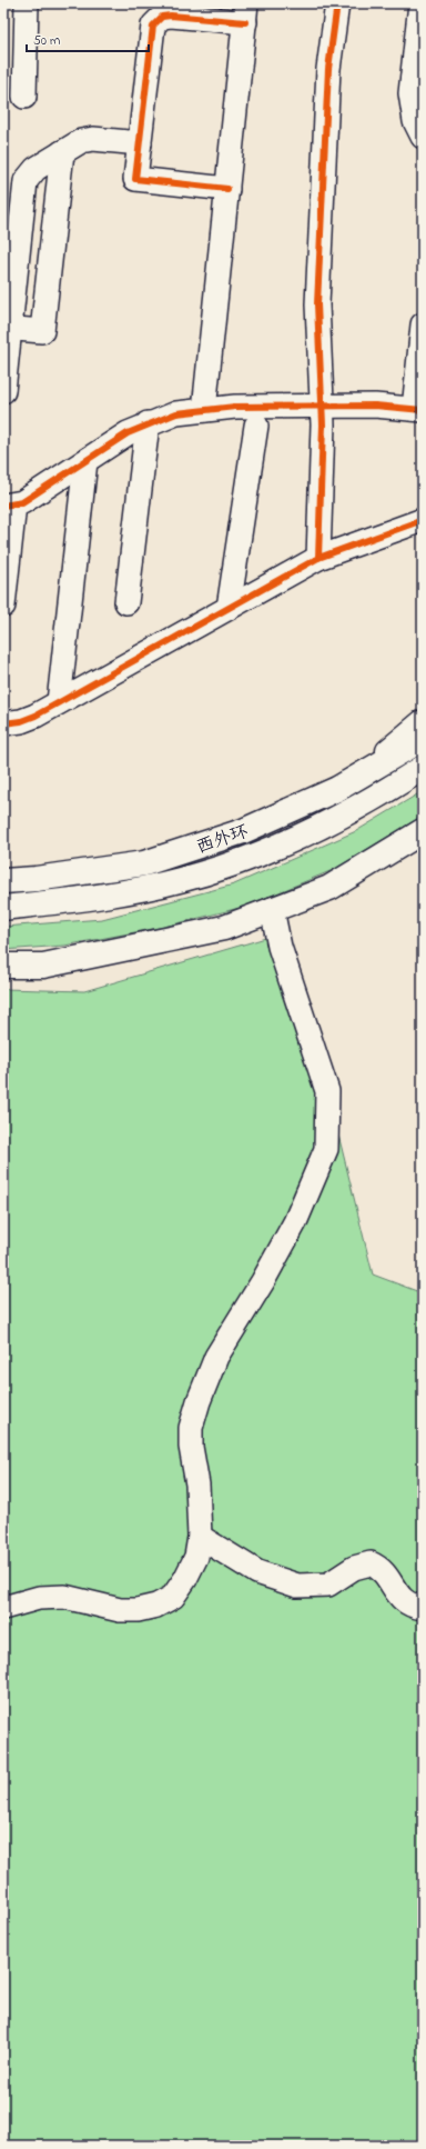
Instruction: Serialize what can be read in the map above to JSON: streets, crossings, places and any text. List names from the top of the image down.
{
  "streets": {
    "main road": ["西外环"]
  },
  "scale_bar": "50 m"
}
